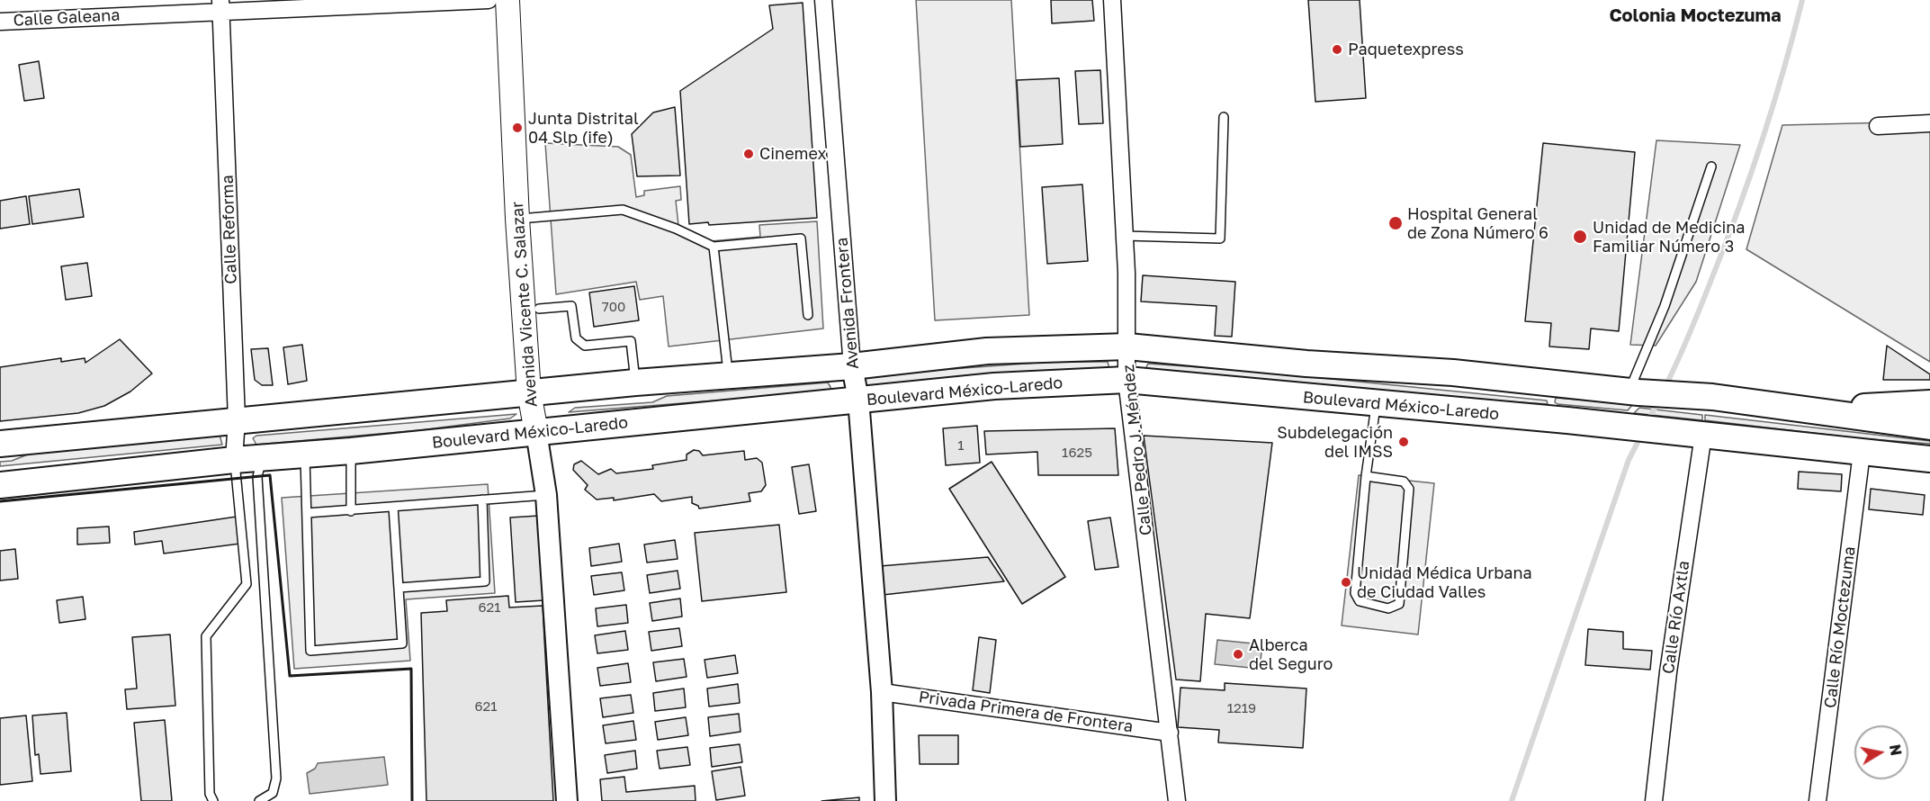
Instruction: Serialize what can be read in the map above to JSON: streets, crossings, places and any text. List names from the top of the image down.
{
  "streets": {
    "main road": ["Avenida Vicente C. Salazar", "Boulevard México-Laredo"],
    "street": [
      "Calle Galeana",
      "Calle Reforma",
      "Avenida Frontera",
      "Calle Pedro J. Méndez",
      "Calle Río Axtla",
      "Calle Río Moctezuma",
      "Privada Primera de Frontera"
    ]
  },
  "crossings": [
    ["Calle Galeana", "Calle Reforma"],
    ["Calle Reforma", "Boulevard México-Laredo"],
    ["Avenida Frontera", "Boulevard México-Laredo"],
    ["Avenida Frontera", "Privada Primera de Frontera"],
    ["Avenida Vicente C. Salazar", "Boulevard México-Laredo"],
    ["Boulevard México-Laredo", "Calle Pedro J. Méndez"],
    ["Boulevard México-Laredo", "Calle Río Axtla"],
    ["Boulevard México-Laredo", "Calle Río Moctezuma"],
    ["Calle Pedro J. Méndez", "Privada Primera de Frontera"]
  ],
  "districts": ["Colonia Moctezuma"],
  "places": [
    "Paquetexpress",
    "Junta Distrital 04 Slp (ife)",
    "Cinemex",
    "Hospital General de Zona Número 6",
    "Unidad de Medicina Familiar Número 3",
    "Subdelegación del IMSS",
    "Unidad Médica Urbana de Ciudad Valles",
    "Alberca del Seguro"
  ],
  "house_numbers": [
    "700",
    "1",
    "1625",
    "621",
    "621",
    "1219"
  ],
  "north": "right"
}
